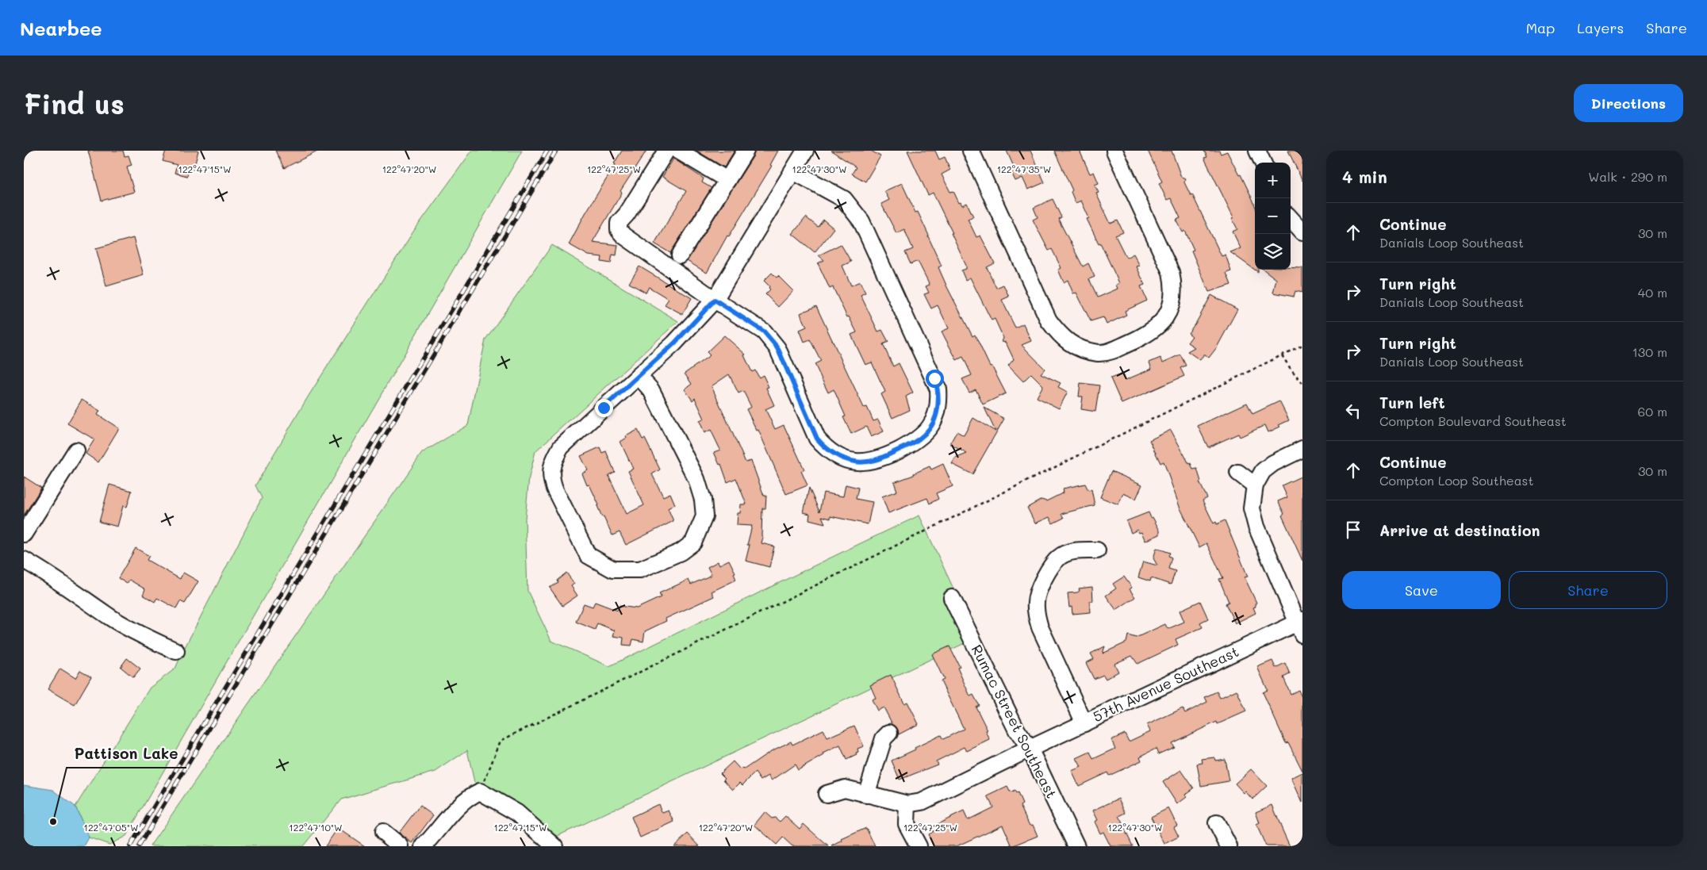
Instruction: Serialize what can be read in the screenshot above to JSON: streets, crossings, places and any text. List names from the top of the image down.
{
  "streets": {
    "street": ["57th Avenue Southeast", "Rumac Street Southeast"]
  },
  "crossings": [
    ["57th Avenue Southeast", "Rumac Street Southeast"]
  ],
  "places": ["Pattison Lake"],
  "page": {
    "header": "Nearbee",
    "nav": ["Map", "Layers", "Share"],
    "buttons": [
      "Directions",
      ["Save", "Share"]
    ],
    "title": "Find us",
    "heading": ["4 min", "Walk · 290 m"],
    "map_buttons": ["+", "−"],
    "list": [
      ["Continue", "Danials Loop Southeast", "30 m"],
      ["Turn right", "Danials Loop Southeast", "40 m"],
      ["Turn right", "Danials Loop Southeast", "130 m"],
      ["Turn left", "Compton Boulevard Southeast", "60 m"],
      ["Continue", "Compton Loop Southeast", "30 m"],
      "Arrive at destination"
    ]
  },
  "coordinates": [
    "122°47'15\"W",
    "122°47'20\"W",
    "122°47'25\"W",
    "122°47'30\"W",
    "122°47'35\"W",
    "122°47'05\"W",
    "122°47'10\"W"
  ]
}
